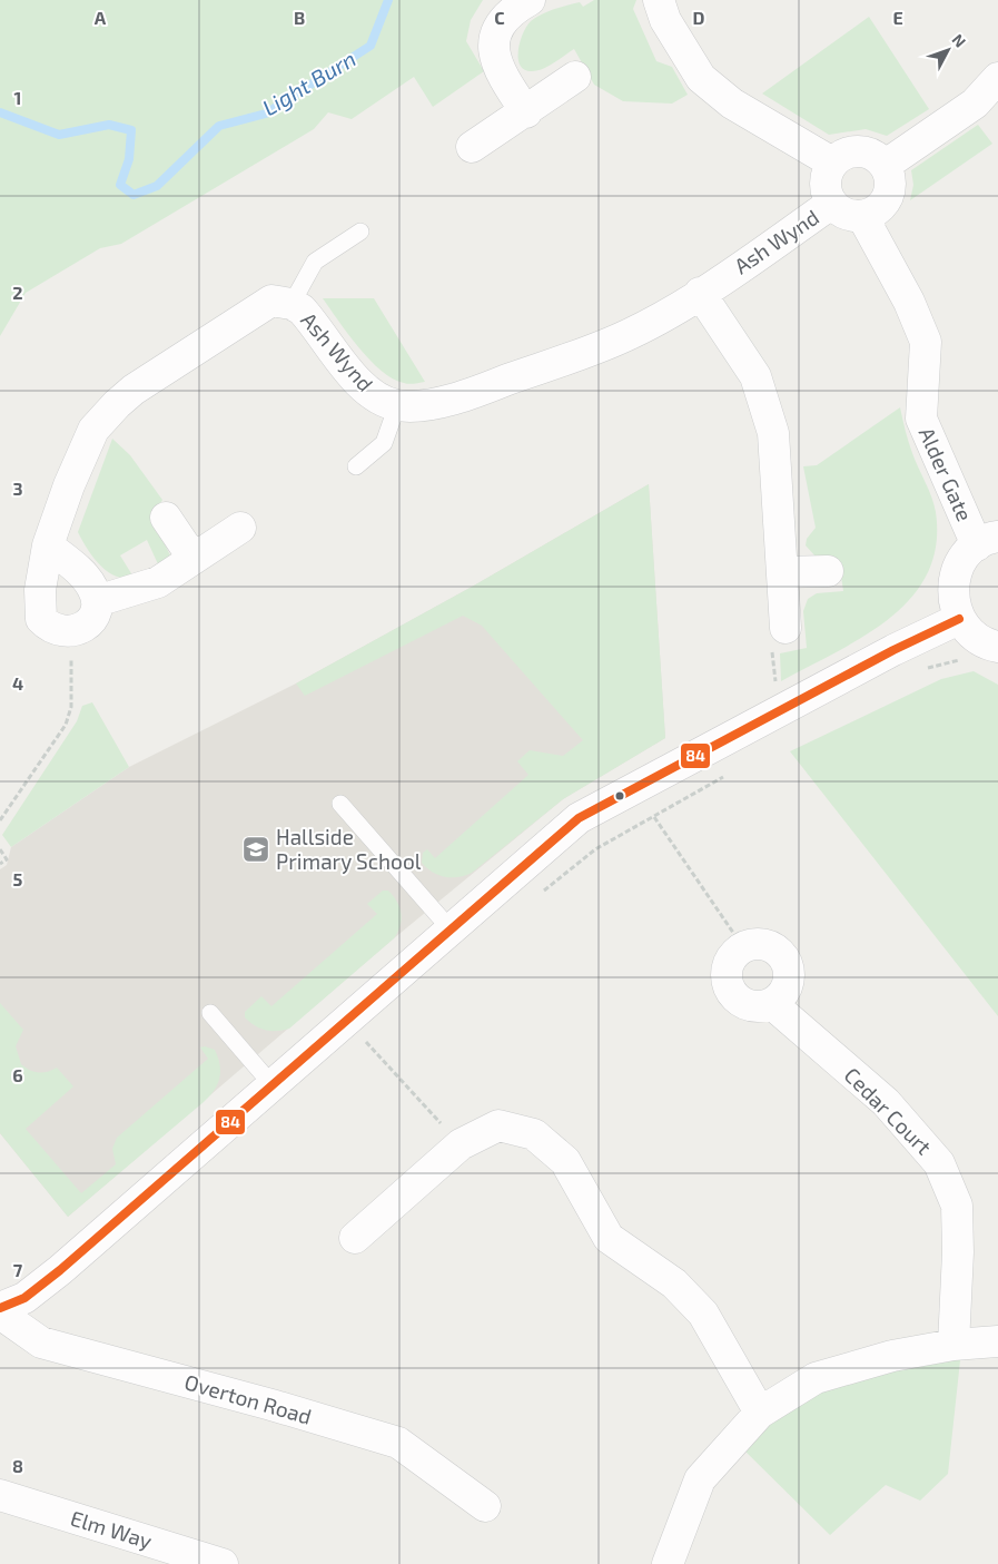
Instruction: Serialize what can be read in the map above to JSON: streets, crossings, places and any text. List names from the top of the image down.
{
  "streets": {
    "street": [
      "Ash Wynd",
      "Alder Gate",
      "Cedar Court",
      "Overton Road",
      "Elm Way"
    ]
  },
  "crossings": [
    ["Ash Wynd", "Alder Gate"]
  ],
  "water": ["Light Burn"],
  "places": {
    "school or university": ["Hallside Primary School"]
  },
  "lines": ["transit line 84"],
  "north": "top right",
  "grid": {
    "columns": [
      "A",
      "B",
      "C",
      "D",
      "E"
    ],
    "rows": [
      "1",
      "2",
      "3",
      "4",
      "5",
      "6",
      "7",
      "8"
    ]
  }
}
